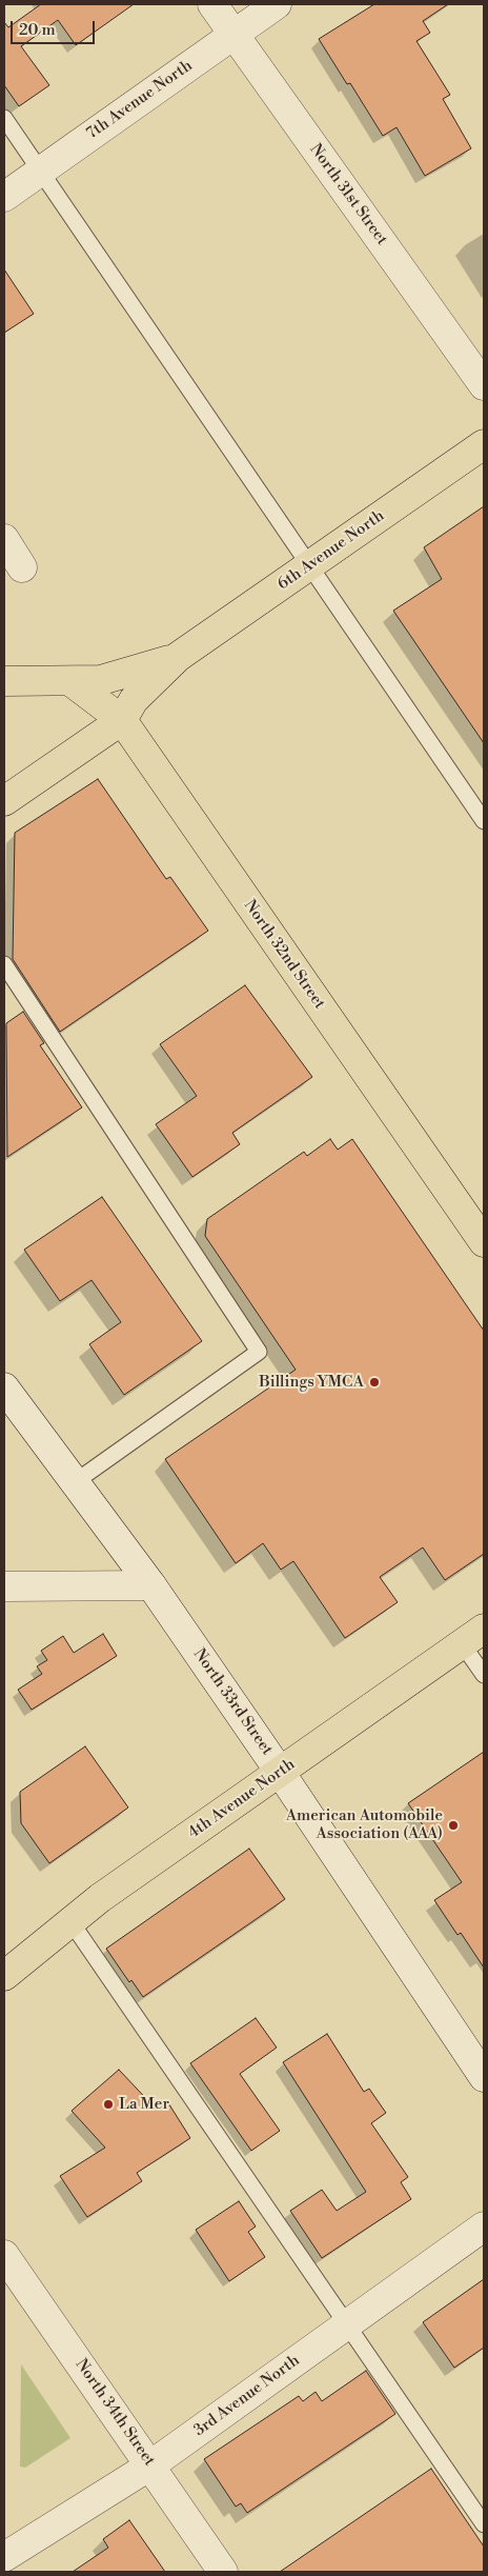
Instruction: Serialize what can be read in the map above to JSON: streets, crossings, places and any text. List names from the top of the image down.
{
  "streets": {
    "main road": ["6th Avenue North", "North 32nd Street", "4th Avenue North"],
    "street": [
      "7th Avenue North",
      "North 31st Street",
      "North 33rd Street",
      "3rd Avenue North",
      "North 34th Street"
    ]
  },
  "crossings": [
    ["7th Avenue North", "North 31st Street"],
    ["6th Avenue North", "North 32nd Street"],
    ["North 33rd Street", "4th Avenue North"],
    ["3rd Avenue North", "North 34th Street"]
  ],
  "places": ["Billings YMCA", "American Automobile Association (AAA)", "La Mer"],
  "scale_bar": "20 m"
}
